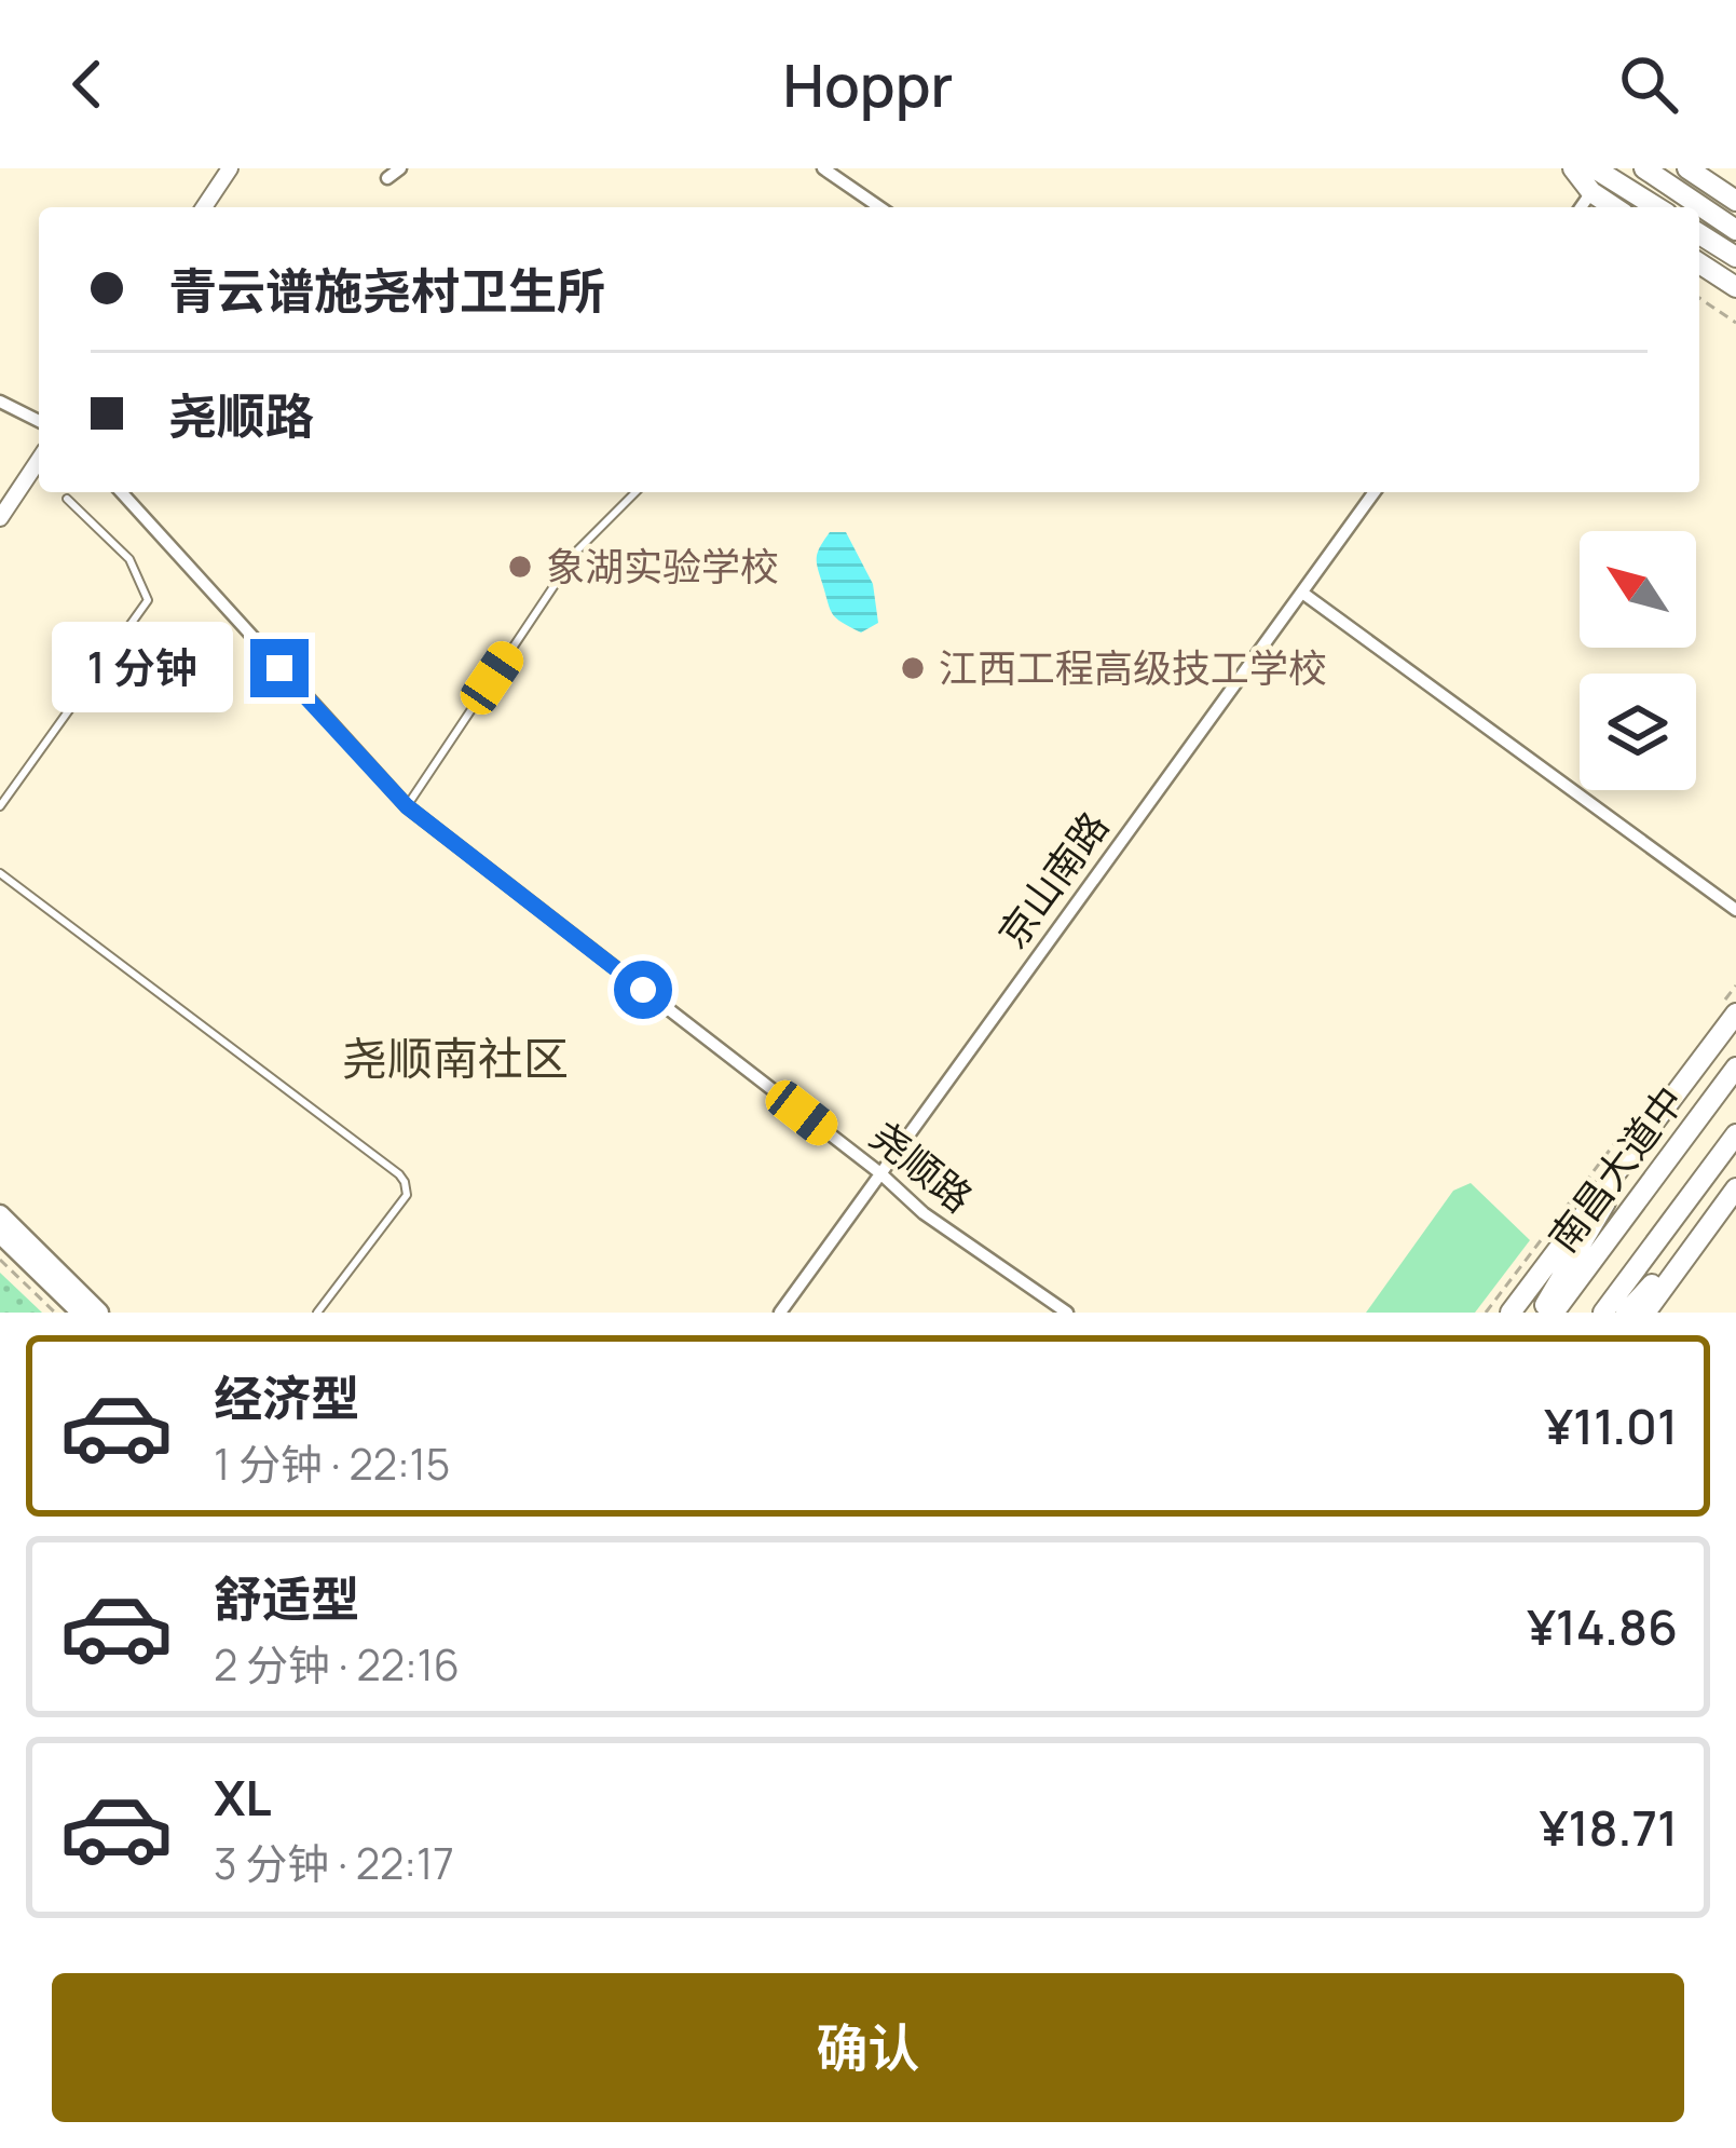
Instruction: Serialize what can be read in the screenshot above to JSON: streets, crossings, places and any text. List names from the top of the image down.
{
  "streets": {
    "highway": ["南昌大道中"],
    "street": ["京山南路", "尧顺路"]
  },
  "crossings": [
    ["京山南路", "尧顺路"]
  ],
  "districts": ["尧顺南社区"],
  "places": ["象湖实验学校", "江西工程高级技工学校"],
  "north": "top left",
  "page": {
    "header": "Hoppr",
    "banner": ["青云谱施尧村卫生所", "尧顺路"],
    "bubble": "1 分钟",
    "list": [
      {
        "name": "经济型",
        "note": "1 分钟 · 22:15",
        "value": "¥11.01"
      },
      {
        "name": "舒适型",
        "note": "2 分钟 · 22:16",
        "value": "¥14.86"
      },
      {
        "name": "XL",
        "note": "3 分钟 · 22:17",
        "value": "¥18.71"
      }
    ],
    "buttons": "确认"
  }
}
